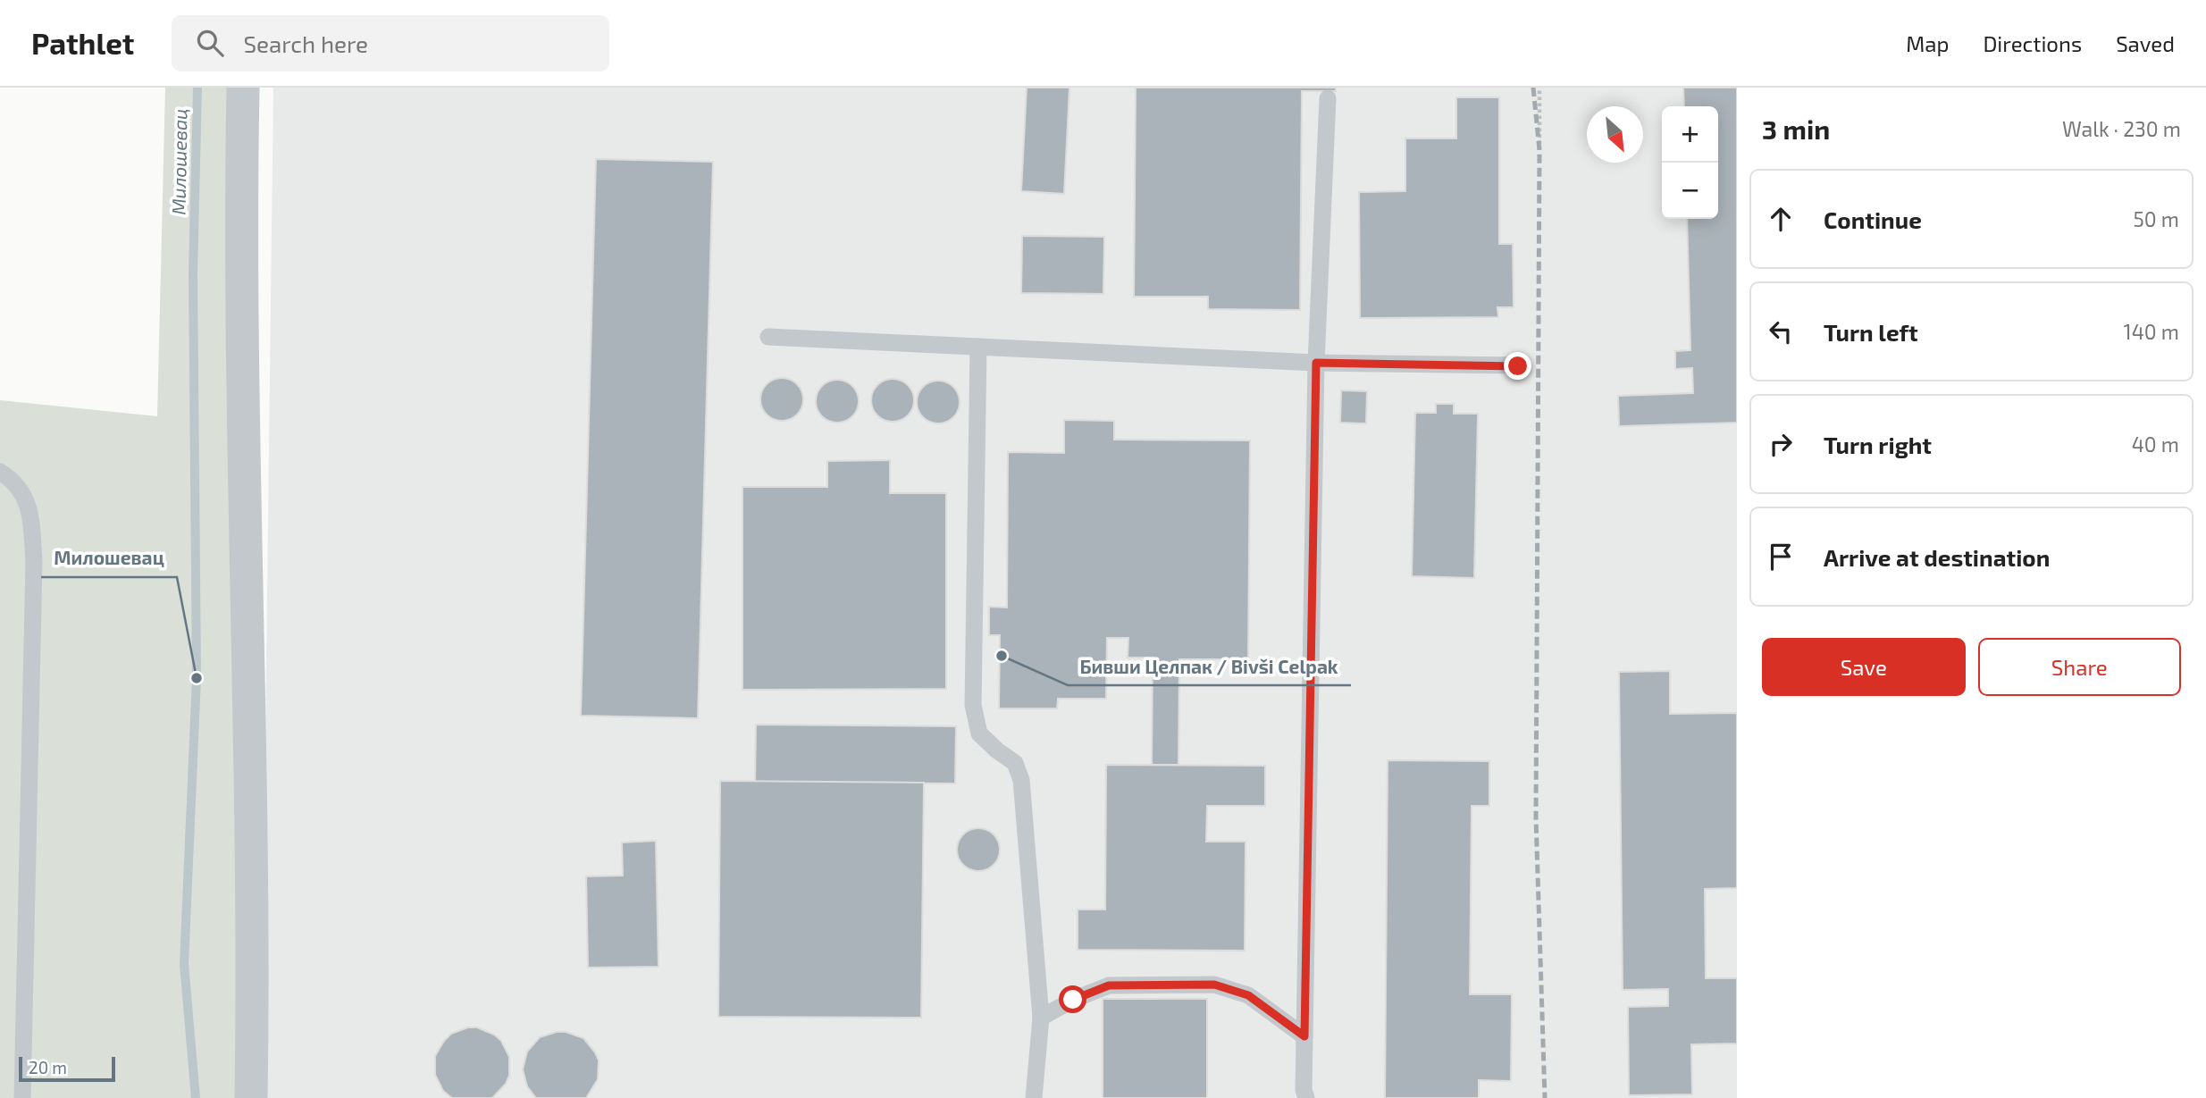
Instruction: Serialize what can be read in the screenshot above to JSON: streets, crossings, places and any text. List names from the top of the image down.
{
  "water": ["Милошевац"],
  "places": ["Бивши Целпак / Bivši Celpak", "Милошевац"],
  "scale_bar": "20 m",
  "north": "bottom right",
  "page": {
    "header": "Pathlet",
    "search": "Search here",
    "nav": ["Map", "Directions", "Saved"],
    "heading": ["3 min", "Walk · 230 m"],
    "map_buttons": ["+", "−"],
    "list": [
      ["Continue", "50 m"],
      ["Turn left", "140 m"],
      ["Turn right", "40 m"],
      "Arrive at destination"
    ],
    "buttons": ["Save", "Share"],
    "scale": "20 m"
  }
}
